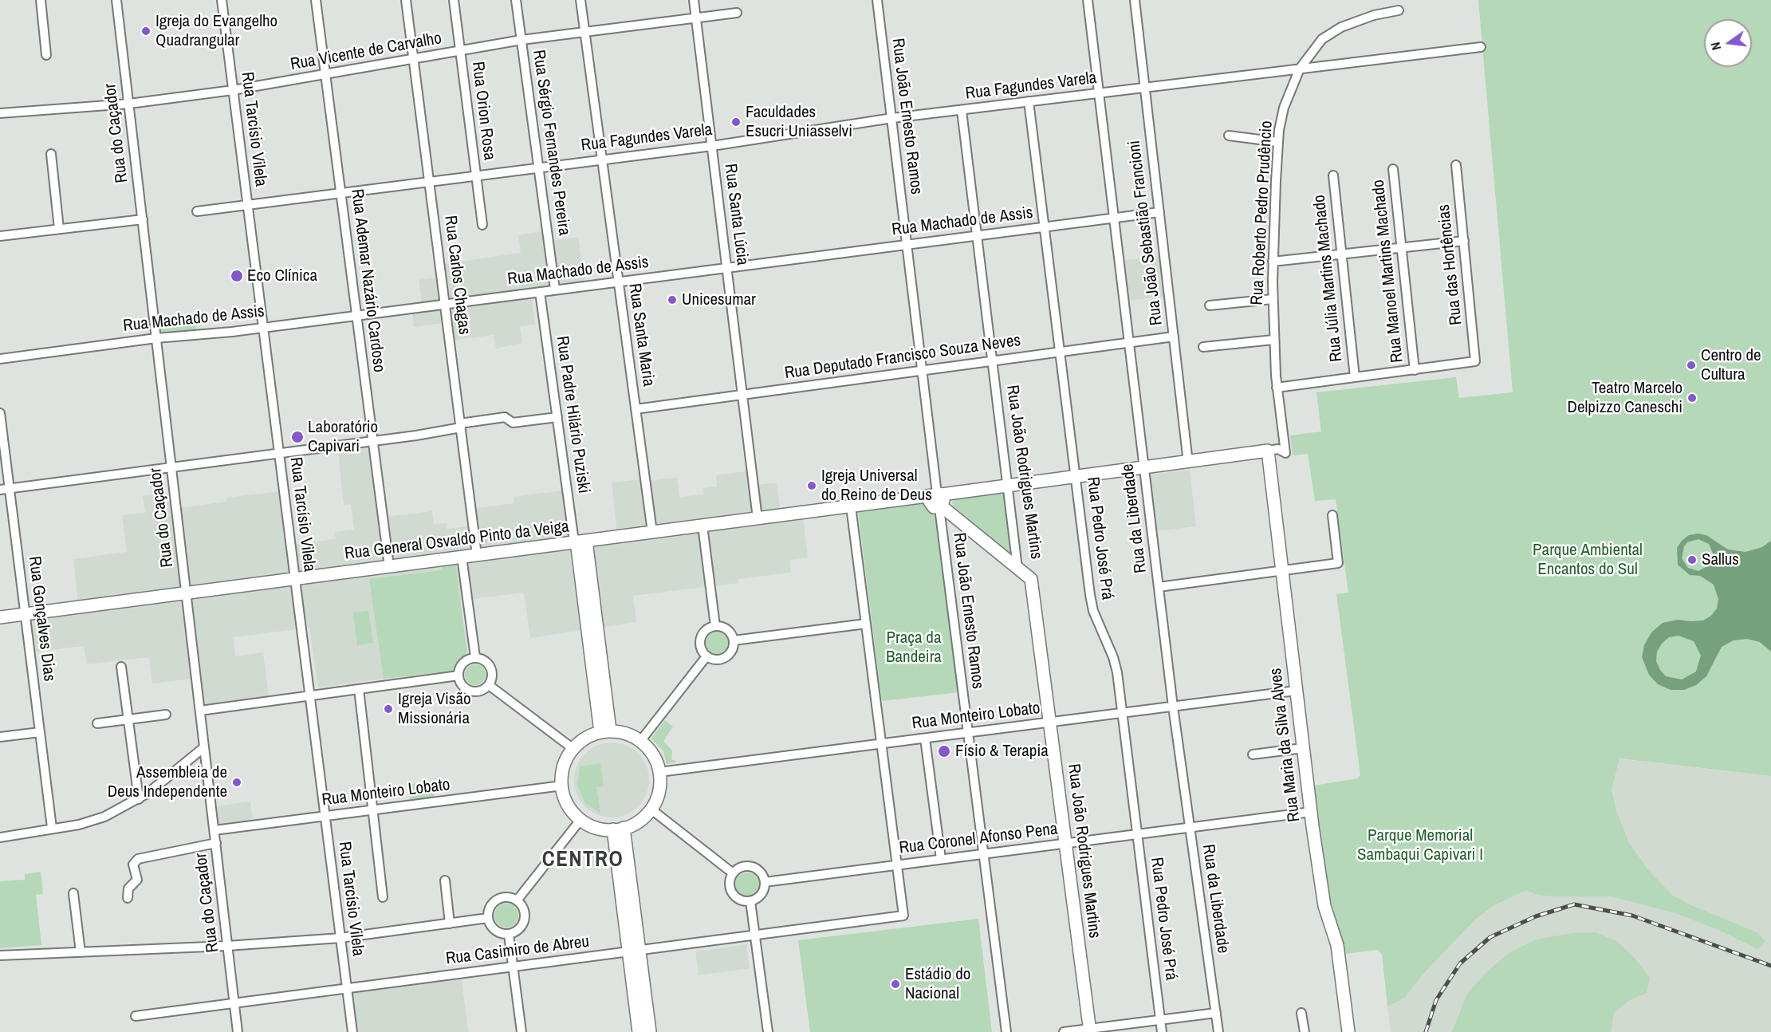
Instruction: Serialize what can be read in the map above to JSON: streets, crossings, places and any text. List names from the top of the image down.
{
  "streets": {
    "street": [
      "Rua Vicente de Carvalho",
      "Rua Fagundes Varela",
      "Rua Orion Rosa",
      "Rua João Ernesto Ramos",
      "Rua Tarcísio Vilela",
      "Rua do Caçador",
      "Rua Sérgio Fernandes Pereira",
      "Rua Roberto Pedro Prudêncio",
      "Rua Santa Lúcia",
      "Rua Machado de Assis",
      "Rua João Sebastião Francioni",
      "Rua das Hortências",
      "Rua Manoel Martins Machado",
      "Rua Carlos Chagas",
      "Rua Júlia Martins Machado",
      "Rua Ademar Nazário Cardoso",
      "Rua Santa Maria",
      "Rua Deputado Francisco Souza Neves",
      "Rua Padre Hilário Puziski",
      "Rua João Rodrigues Martins",
      "Rua da Liberdade",
      "Rua Pedro José Prá",
      "Rua General Osvaldo Pinto da Veiga",
      "Rua Gonçalves Dias",
      "Rua Monteiro Lobato",
      "Rua Maria da Silva Alves",
      "Rua Coronel Afonso Pena",
      "Rua Casimiro de Abreu"
    ]
  },
  "crossings": [
    ["Rua Vicente de Carvalho", "Rua Orion Rosa"],
    ["Rua Vicente de Carvalho", "Rua Tarcísio Vilela"],
    ["Rua Vicente de Carvalho", "Rua do Caçador"],
    ["Rua Vicente de Carvalho", "Rua Sérgio Fernandes Pereira"],
    ["Rua Vicente de Carvalho", "Rua Santa Lúcia"],
    ["Rua Vicente de Carvalho", "Rua Carlos Chagas"],
    ["Rua Vicente de Carvalho", "Rua Ademar Nazário Cardoso"],
    ["Rua Vicente de Carvalho", "Rua Santa Maria"],
    ["Rua Fagundes Varela", "Rua Orion Rosa"],
    ["Rua Fagundes Varela", "Rua João Ernesto Ramos"],
    ["Rua Fagundes Varela", "Rua Tarcísio Vilela"],
    ["Rua Fagundes Varela", "Rua Sérgio Fernandes Pereira"],
    ["Rua Fagundes Varela", "Rua Roberto Pedro Prudêncio"],
    ["Rua Fagundes Varela", "Rua Santa Lúcia"],
    ["Rua Fagundes Varela", "Rua João Sebastião Francioni"],
    ["Rua Fagundes Varela", "Rua Carlos Chagas"],
    ["Rua Fagundes Varela", "Rua Ademar Nazário Cardoso"],
    ["Rua Fagundes Varela", "Rua Santa Maria"],
    ["Rua Fagundes Varela", "Rua João Rodrigues Martins"],
    ["Rua Fagundes Varela", "Rua da Liberdade"],
    ["Rua Fagundes Varela", "Rua Pedro José Prá"],
    ["Rua João Ernesto Ramos", "Rua Machado de Assis"],
    ["Rua João Ernesto Ramos", "Rua Deputado Francisco Souza Neves"],
    ["Rua João Ernesto Ramos", "Rua General Osvaldo Pinto da Veiga"],
    ["Rua João Ernesto Ramos", "Rua Monteiro Lobato"],
    ["Rua João Ernesto Ramos", "Rua Coronel Afonso Pena"],
    ["Rua Tarcísio Vilela", "Rua Machado de Assis"],
    ["Rua Tarcísio Vilela", "Rua General Osvaldo Pinto da Veiga"],
    ["Rua Tarcísio Vilela", "Rua Monteiro Lobato"],
    ["Rua Tarcísio Vilela", "Rua Casimiro de Abreu"],
    ["Rua do Caçador", "Rua Machado de Assis"],
    ["Rua do Caçador", "Rua General Osvaldo Pinto da Veiga"],
    ["Rua do Caçador", "Rua Monteiro Lobato"],
    ["Rua do Caçador", "Rua Casimiro de Abreu"],
    ["Rua Sérgio Fernandes Pereira", "Rua Machado de Assis"],
    ["Rua Roberto Pedro Prudêncio", "Rua General Osvaldo Pinto da Veiga"],
    ["Rua Roberto Pedro Prudêncio", "Rua Maria da Silva Alves"],
    ["Rua Santa Lúcia", "Rua Machado de Assis"],
    ["Rua Santa Lúcia", "Rua Deputado Francisco Souza Neves"],
    ["Rua Santa Lúcia", "Rua General Osvaldo Pinto da Veiga"],
    ["Rua Machado de Assis", "Rua João Sebastião Francioni"],
    ["Rua Machado de Assis", "Rua Carlos Chagas"],
    ["Rua Machado de Assis", "Rua Ademar Nazário Cardoso"],
    ["Rua Machado de Assis", "Rua Santa Maria"],
    ["Rua Machado de Assis", "Rua Padre Hilário Puziski"],
    ["Rua Machado de Assis", "Rua João Rodrigues Martins"],
    ["Rua Machado de Assis", "Rua da Liberdade"],
    ["Rua Machado de Assis", "Rua Pedro José Prá"],
    ["Rua João Sebastião Francioni", "Rua Deputado Francisco Souza Neves"],
    ["Rua João Sebastião Francioni", "Rua General Osvaldo Pinto da Veiga"],
    ["Rua das Hortências", "Rua Manoel Martins Machado"],
    ["Rua Carlos Chagas", "Rua General Osvaldo Pinto da Veiga"],
    ["Rua Ademar Nazário Cardoso", "Rua General Osvaldo Pinto da Veiga"],
    ["Rua Santa Maria", "Rua Deputado Francisco Souza Neves"],
    ["Rua Santa Maria", "Rua General Osvaldo Pinto da Veiga"],
    ["Rua Deputado Francisco Souza Neves", "Rua João Rodrigues Martins"],
    ["Rua Deputado Francisco Souza Neves", "Rua da Liberdade"],
    ["Rua Deputado Francisco Souza Neves", "Rua Pedro José Prá"],
    ["Rua Padre Hilário Puziski", "Rua General Osvaldo Pinto da Veiga"],
    ["Rua João Rodrigues Martins", "Rua General Osvaldo Pinto da Veiga"],
    ["Rua João Rodrigues Martins", "Rua Monteiro Lobato"],
    ["Rua João Rodrigues Martins", "Rua Coronel Afonso Pena"],
    ["Rua da Liberdade", "Rua General Osvaldo Pinto da Veiga"],
    ["Rua da Liberdade", "Rua Monteiro Lobato"],
    ["Rua da Liberdade", "Rua Coronel Afonso Pena"],
    ["Rua Pedro José Prá", "Rua General Osvaldo Pinto da Veiga"],
    ["Rua Pedro José Prá", "Rua Monteiro Lobato"],
    ["Rua Pedro José Prá", "Rua Coronel Afonso Pena"],
    ["Rua General Osvaldo Pinto da Veiga", "Rua Gonçalves Dias"],
    ["Rua General Osvaldo Pinto da Veiga", "Rua Maria da Silva Alves"],
    ["Rua Monteiro Lobato", "Rua Maria da Silva Alves"],
    ["Rua Maria da Silva Alves", "Rua Coronel Afonso Pena"],
    ["Rua Coronel Afonso Pena", "Rua Casimiro de Abreu"]
  ],
  "districts": ["CENTRO"],
  "parks": ["Parque Ambiental Encantos do Sul", "Praça da Bandeira", "Parque Memorial Sambaqui Capivari I"],
  "places": [
    "Igreja do Evangelho Quadrangular",
    "Faculdades Esucri Uniasselvi",
    "Eco Clínica",
    "Unicesumar",
    "Centro de Cultura",
    "Teatro Marcelo Delpizzo Caneschi",
    "Laboratório Capivari",
    "Igreja Universal do Reino de Deus",
    "Sallus",
    "Igreja Visão Missionária",
    "Físio & Terapia",
    "Assembleia de Deus Independente",
    "Estádio do Nacional"
  ],
  "north": "left"
}
